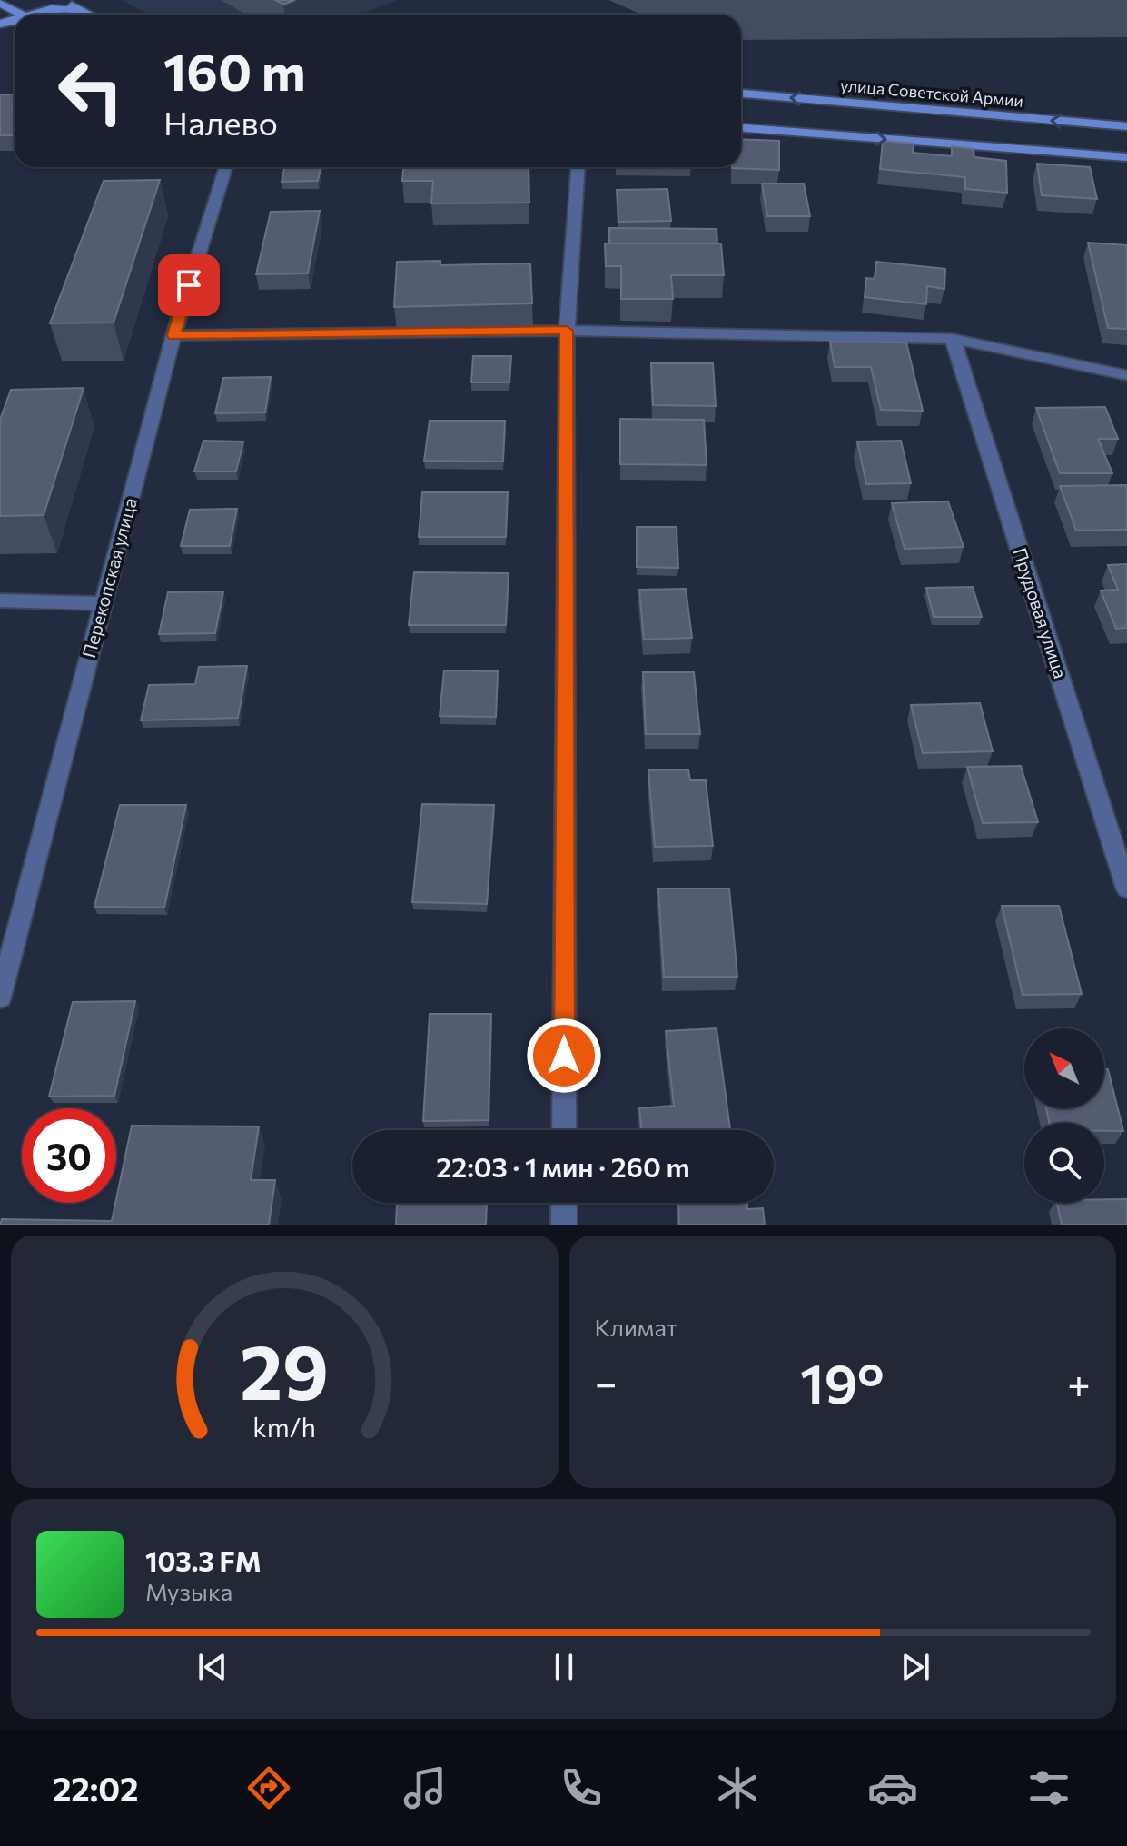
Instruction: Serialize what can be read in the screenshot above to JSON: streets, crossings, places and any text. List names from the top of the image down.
{
  "streets": {
    "main road": ["улица Советской Армии"],
    "street": ["Перекопская улица", "Прудовая улица"]
  },
  "north": "top left",
  "page": {
    "turn": ["160 m", "Налево"],
    "limit": "30",
    "trip": "22:03 · 1 мин · 260 m",
    "tile": "Климат",
    "heat": ["−", "19°", "+"],
    "song": ["103.3 FM", "Музыка"],
    "tabs": "22:02",
    "gauge": ["29", "km/h"]
  }
}
